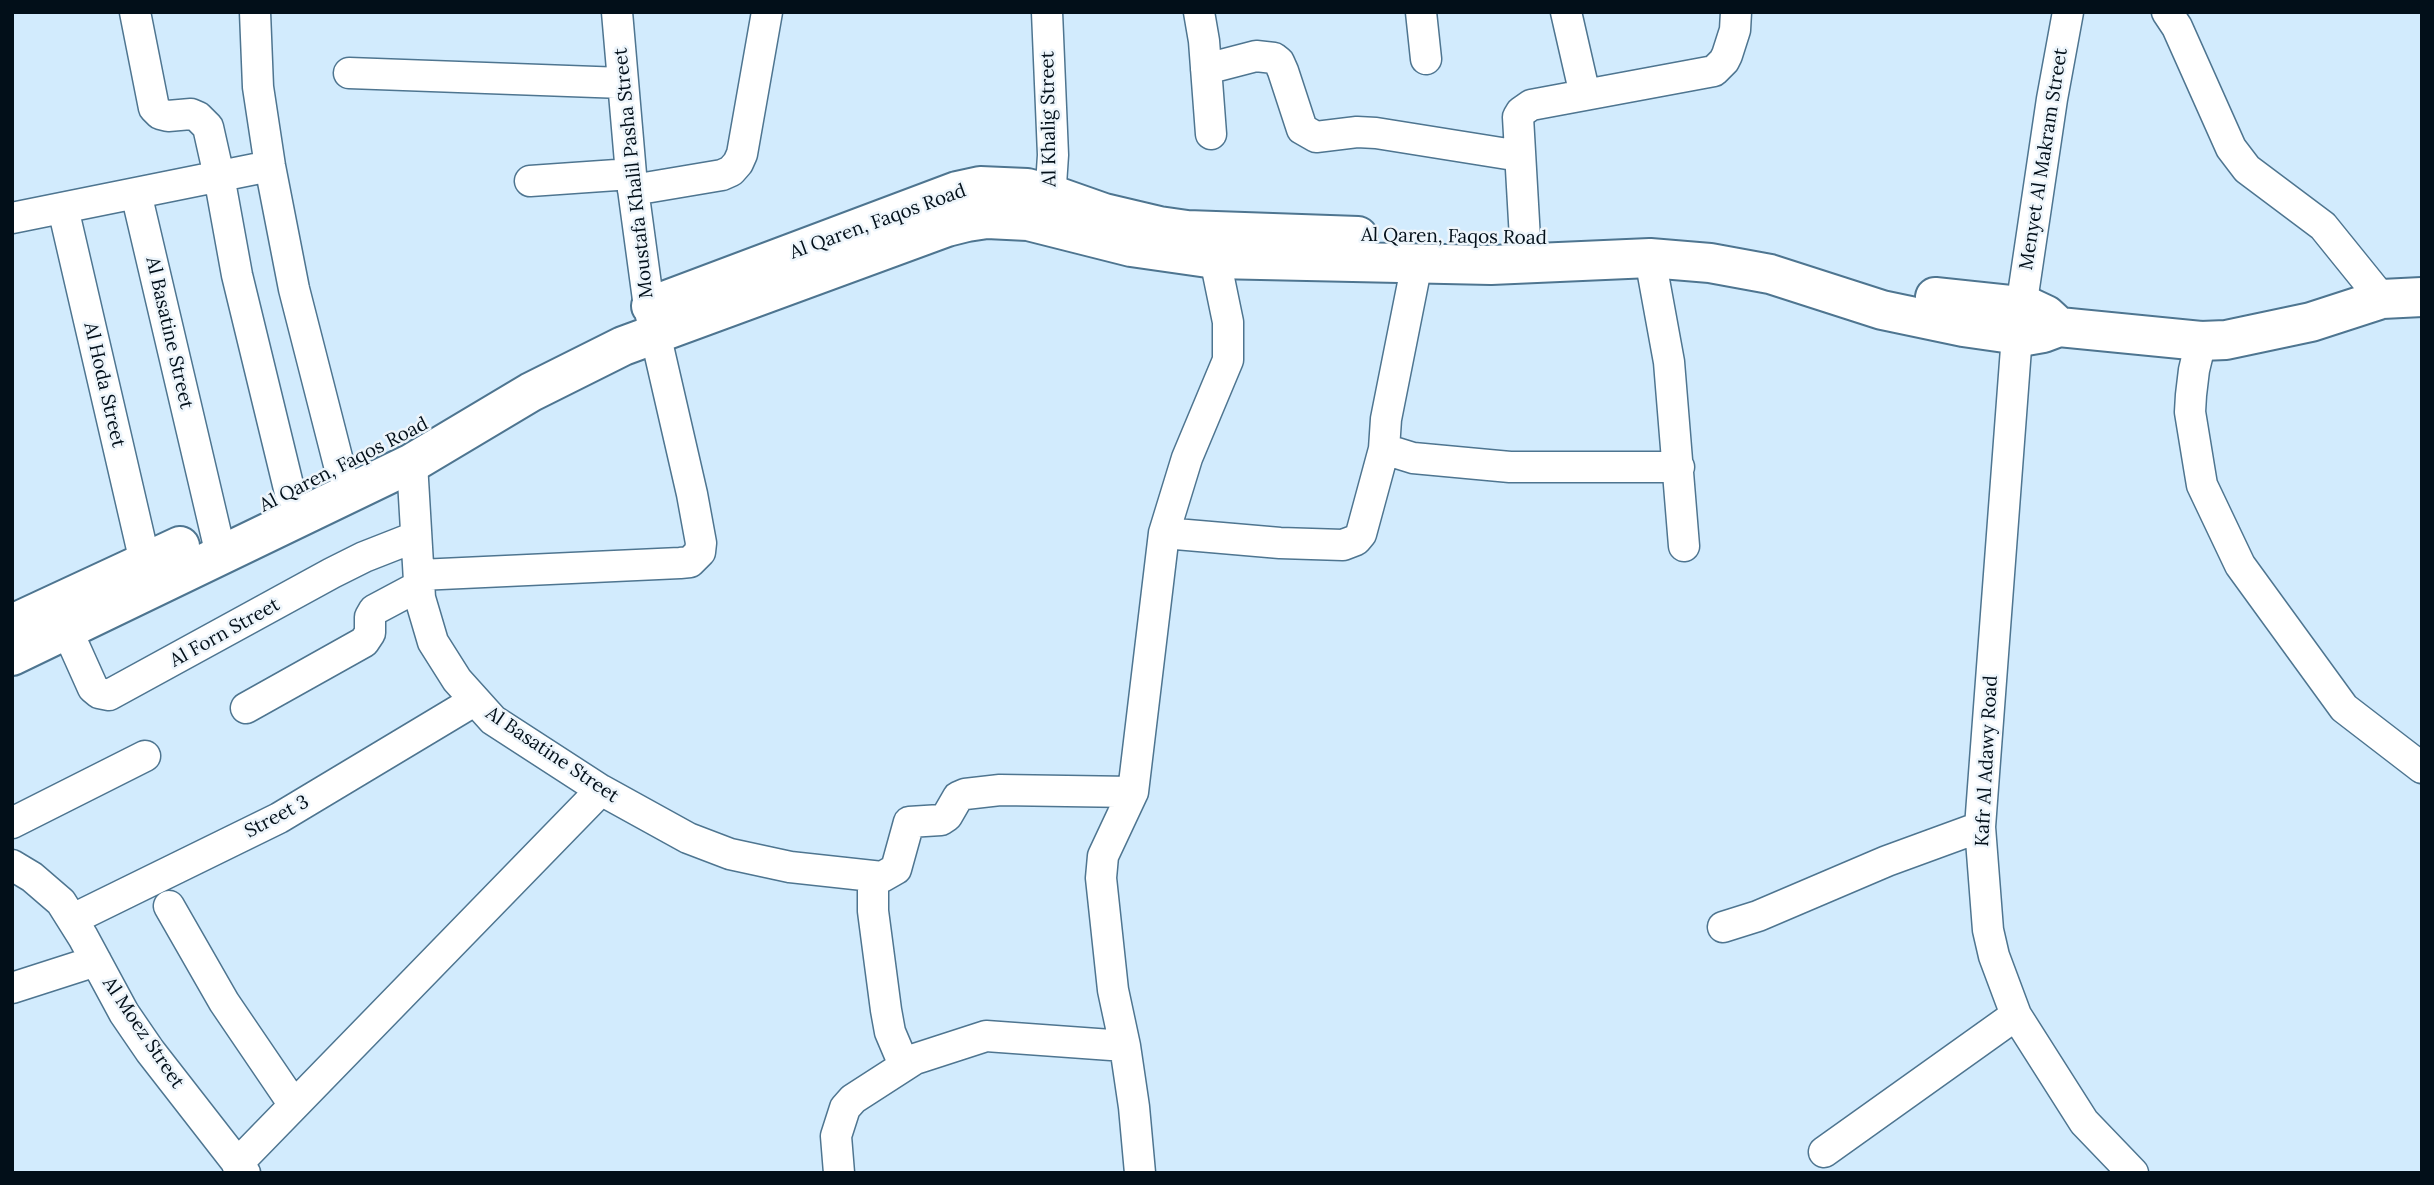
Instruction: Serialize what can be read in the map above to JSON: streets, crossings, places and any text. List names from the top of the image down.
{
  "streets": {
    "main road": ["Al Qaren, Faqos Road"],
    "street": [
      "Al Khalig Street",
      "Menyet Al Makram Street",
      "Moustafa Khalil Pasha Street",
      "Al Basatine Street",
      "Al Hoda Street",
      "Al Forn Street",
      "Kafr Al Adawy Road",
      "Street 3",
      "Al Moez Street"
    ]
  },
  "crossings": [
    ["Al Khalig Street", "Al Qaren, Faqos Road"],
    ["Menyet Al Makram Street", "Al Qaren, Faqos Road"],
    ["Menyet Al Makram Street", "Kafr Al Adawy Road"],
    ["Moustafa Khalil Pasha Street", "Al Qaren, Faqos Road"],
    ["Moustafa Khalil Pasha Street", "Al Basatine Street"],
    ["Al Qaren, Faqos Road", "Al Basatine Street"],
    ["Al Qaren, Faqos Road", "Al Hoda Street"],
    ["Al Qaren, Faqos Road", "Al Forn Street"],
    ["Al Qaren, Faqos Road", "Kafr Al Adawy Road"],
    ["Al Basatine Street", "Al Forn Street"],
    ["Al Basatine Street", "Street 3"],
    ["Street 3", "Al Moez Street"]
  ]
}
